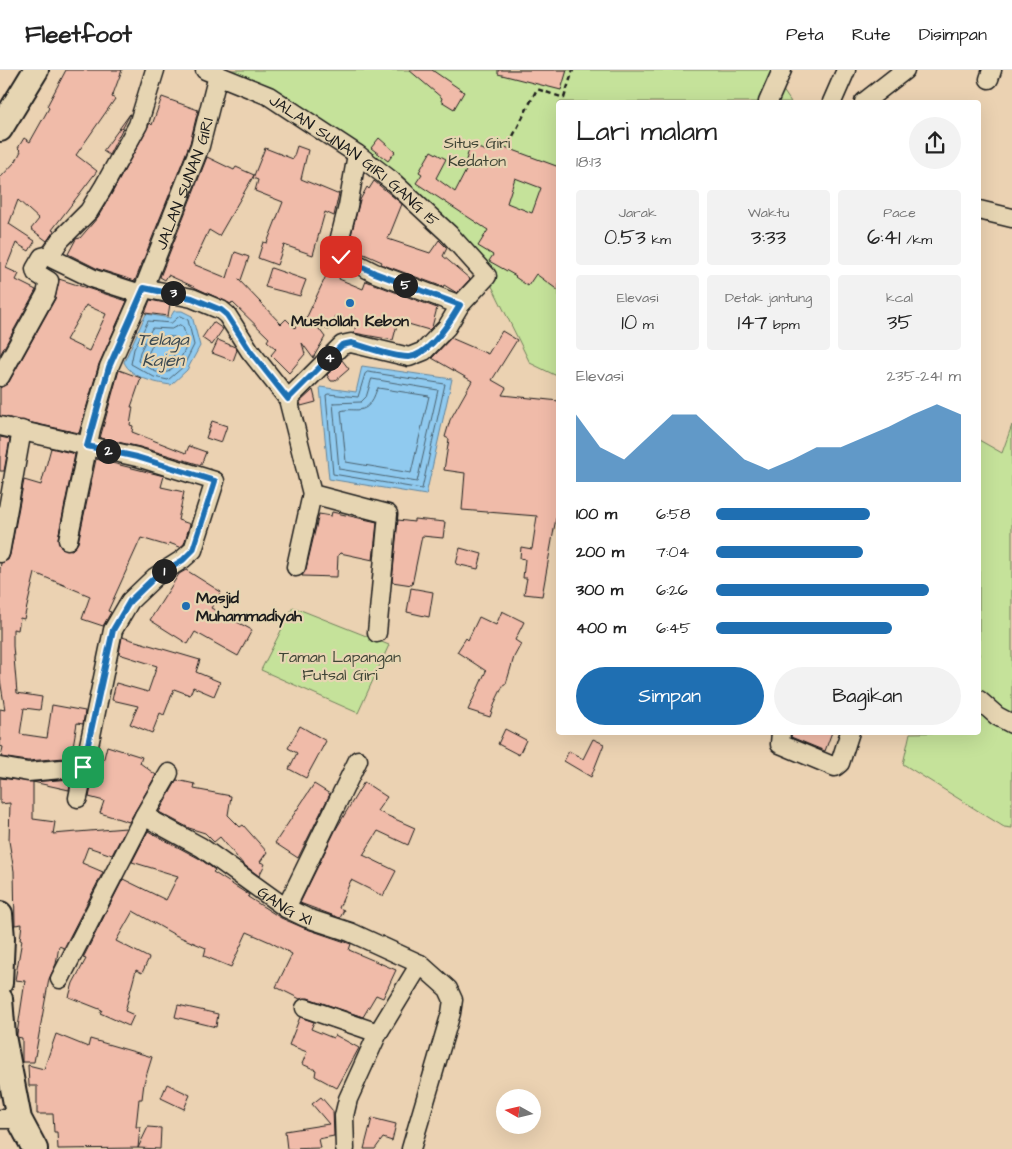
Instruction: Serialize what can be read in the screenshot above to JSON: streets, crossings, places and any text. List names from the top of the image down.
{
  "streets": {
    "street": ["JALAN SUNAN GIRI GANG 15", "JALAN SUNAN GIRI", "GANG XI"]
  },
  "crossings": [
    ["JALAN SUNAN GIRI GANG 15", "JALAN SUNAN GIRI"]
  ],
  "water": ["Telaga Kajen"],
  "parks": ["Situs Giri Kedaton", "Taman Lapangan Futsal Giri"],
  "places": ["Mushollah Kebon", "Masjid Muhammadiyah"],
  "north": "left",
  "page": {
    "header": "Fleetfoot",
    "nav": ["Peta", "Rute", "Disimpan"],
    "heading": ["Lari malam", "18:13"],
    "stats": [
      ["Jarak", "0.53 km"],
      ["Waktu", "3:33"],
      ["Pace", "6:41 /km"],
      ["Elevasi", "10 m"],
      ["Detak jantung", "147 bpm"],
      ["kcal", "35"]
    ],
    "pins": [
      "5",
      "3",
      "4",
      "2",
      "1"
    ],
    "chart": ["Elevasi", "235–241 m"],
    "list": [
      {
        "name": "100 m",
        "note": "6:58"
      },
      {
        "name": "200 m",
        "note": "7:04"
      },
      {
        "name": "300 m",
        "note": "6:26"
      },
      {
        "name": "400 m",
        "note": "6:45"
      }
    ],
    "buttons": ["Simpan", "Bagikan"]
  }
}
